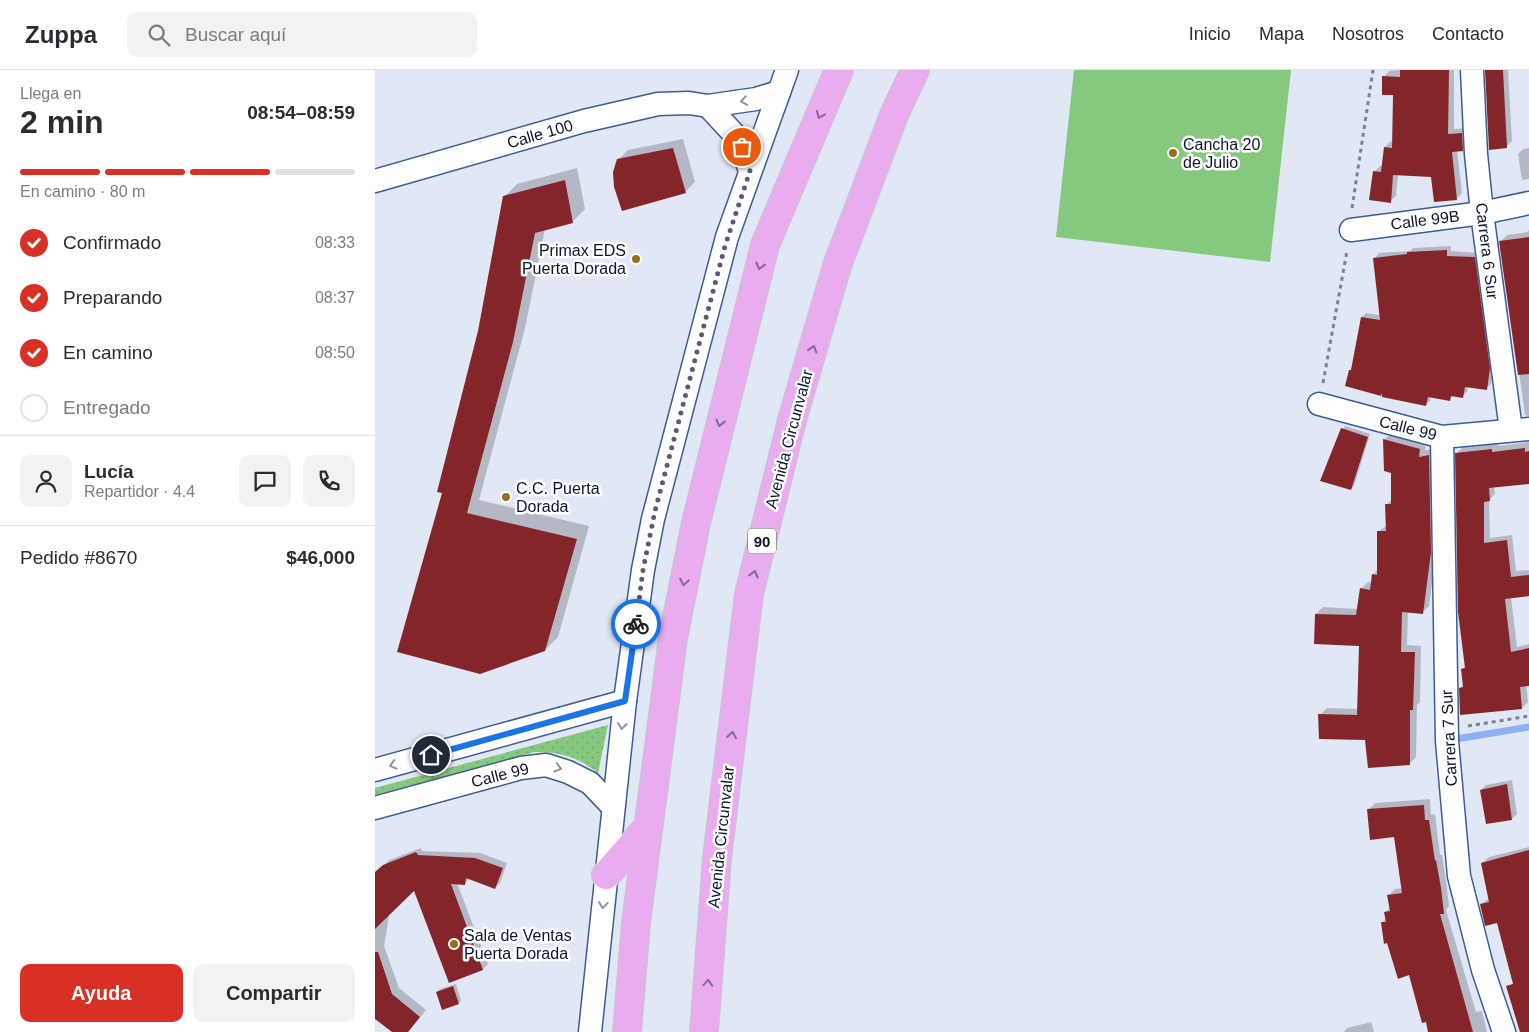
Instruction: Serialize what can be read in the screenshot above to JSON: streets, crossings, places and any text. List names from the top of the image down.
{
  "streets": {
    "highway": ["Avenida Circunvalar", "90"],
    "street": [
      "Calle 100",
      "Calle 99B",
      "Carrera 6 Sur",
      "Calle 99",
      "Carrera 7 Sur"
    ]
  },
  "crossings": [
    ["Calle 99B", "Carrera 6 Sur"],
    ["Carrera 6 Sur", "Calle 99"],
    ["Calle 99", "Carrera 7 Sur"]
  ],
  "places": [
    "Cancha 20 de Julio",
    "Primax EDS Puerta Dorada",
    "C.C. Puerta Dorada",
    "Sala de Ventas Puerta Dorada"
  ],
  "page": {
    "header": "Zuppa",
    "search": "Buscar aquí",
    "nav": [
      "Inicio",
      "Mapa",
      "Nosotros",
      "Contacto"
    ],
    "heading": ["2 min", "Llega en", "08:54–08:59"],
    "panel": [
      "Lucía",
      "Repartidor · 4.4",
      "Pedido #8670",
      "$46,000"
    ],
    "bar": "En camino · 80 m",
    "list": [
      ["Confirmado", "08:33"],
      ["Preparando", "08:37"],
      ["En camino", "08:50"],
      "Entregado"
    ],
    "buttons": ["Ayuda", "Compartir"]
  }
}
